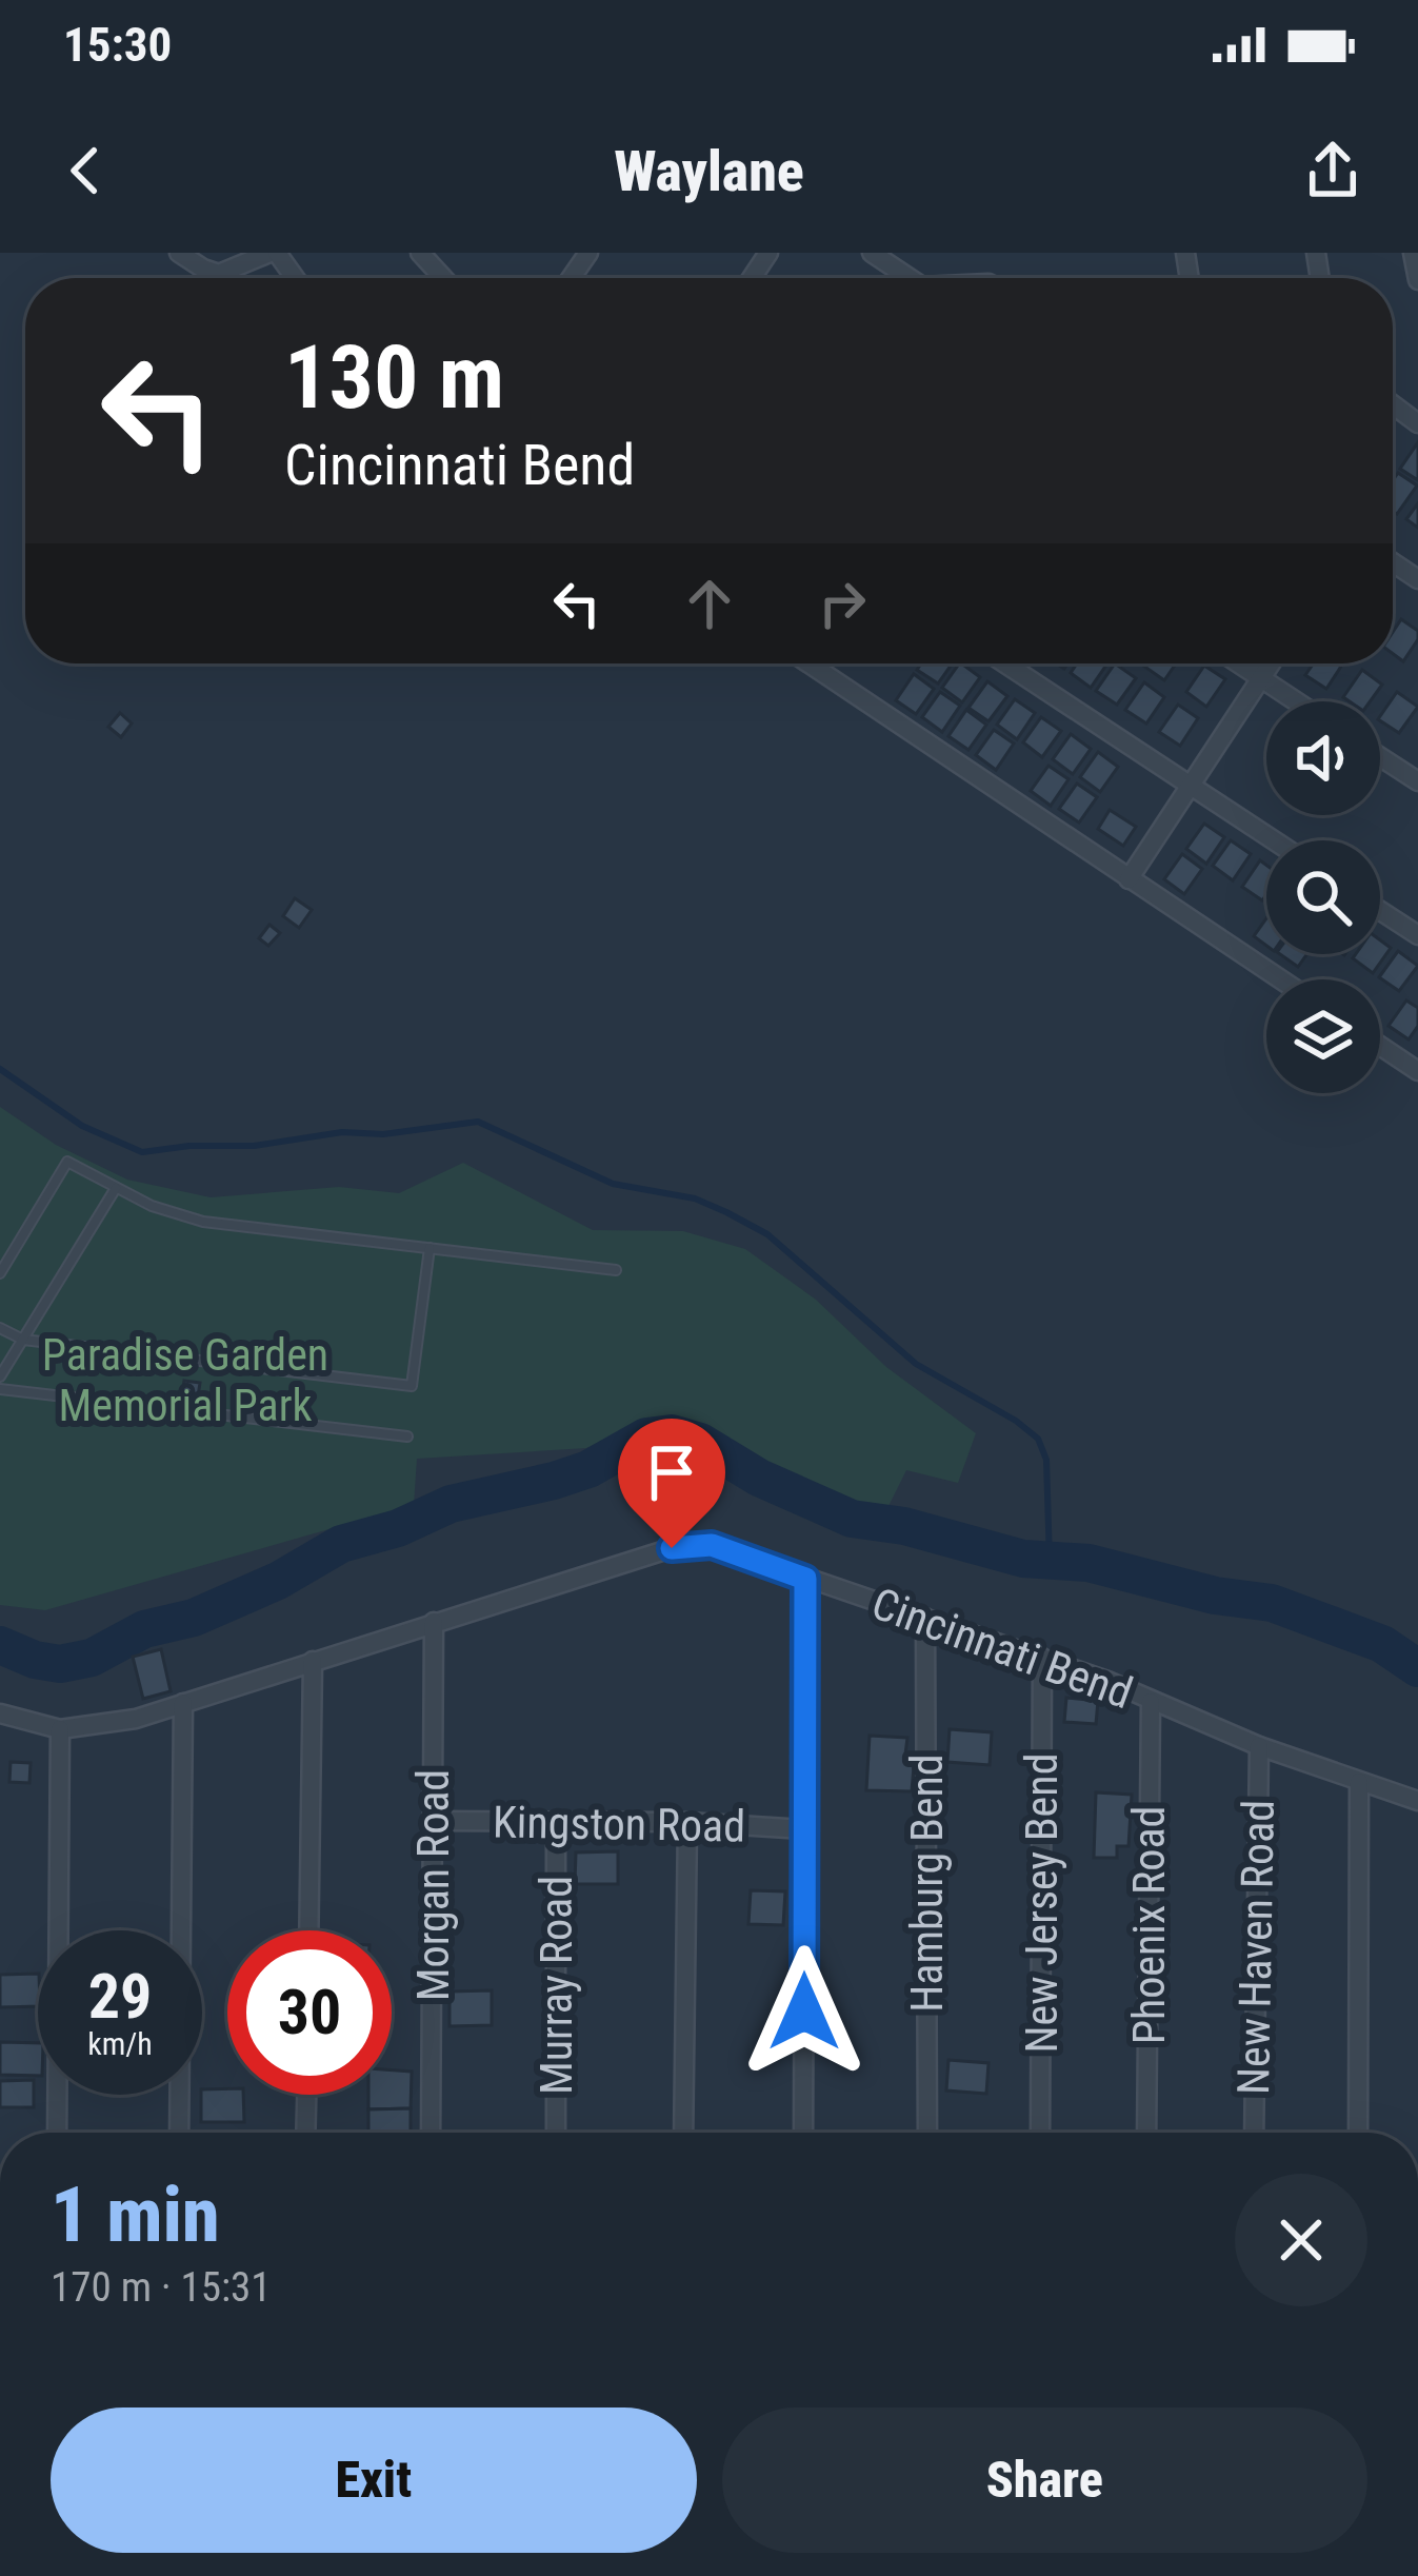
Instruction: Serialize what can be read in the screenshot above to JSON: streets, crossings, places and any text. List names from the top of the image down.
{
  "streets": {
    "street": [
      "Cincinnati Bend",
      "Kingston Road",
      "Hamburg Bend",
      "Morgan Road",
      "New Jersey Bend",
      "Phoenix Road",
      "New Haven Road",
      "Murray Road"
    ]
  },
  "crossings": [
    ["Cincinnati Bend", "Hamburg Bend"],
    ["Cincinnati Bend", "Morgan Road"],
    ["Cincinnati Bend", "New Jersey Bend"],
    ["Cincinnati Bend", "Phoenix Road"],
    ["Cincinnati Bend", "New Haven Road"],
    ["Kingston Road", "Morgan Road"],
    ["Kingston Road", "Murray Road"]
  ],
  "parks": ["Paradise Garden Memorial Park"],
  "page": {
    "status": "15:30",
    "header": "Waylane",
    "turn": ["130 m", "Cincinnati Bend"],
    "speed": "29 km/h",
    "limit": "30",
    "heading": ["1 min", "170 m · 15:31"],
    "buttons": ["Exit", "Share"]
  }
}
